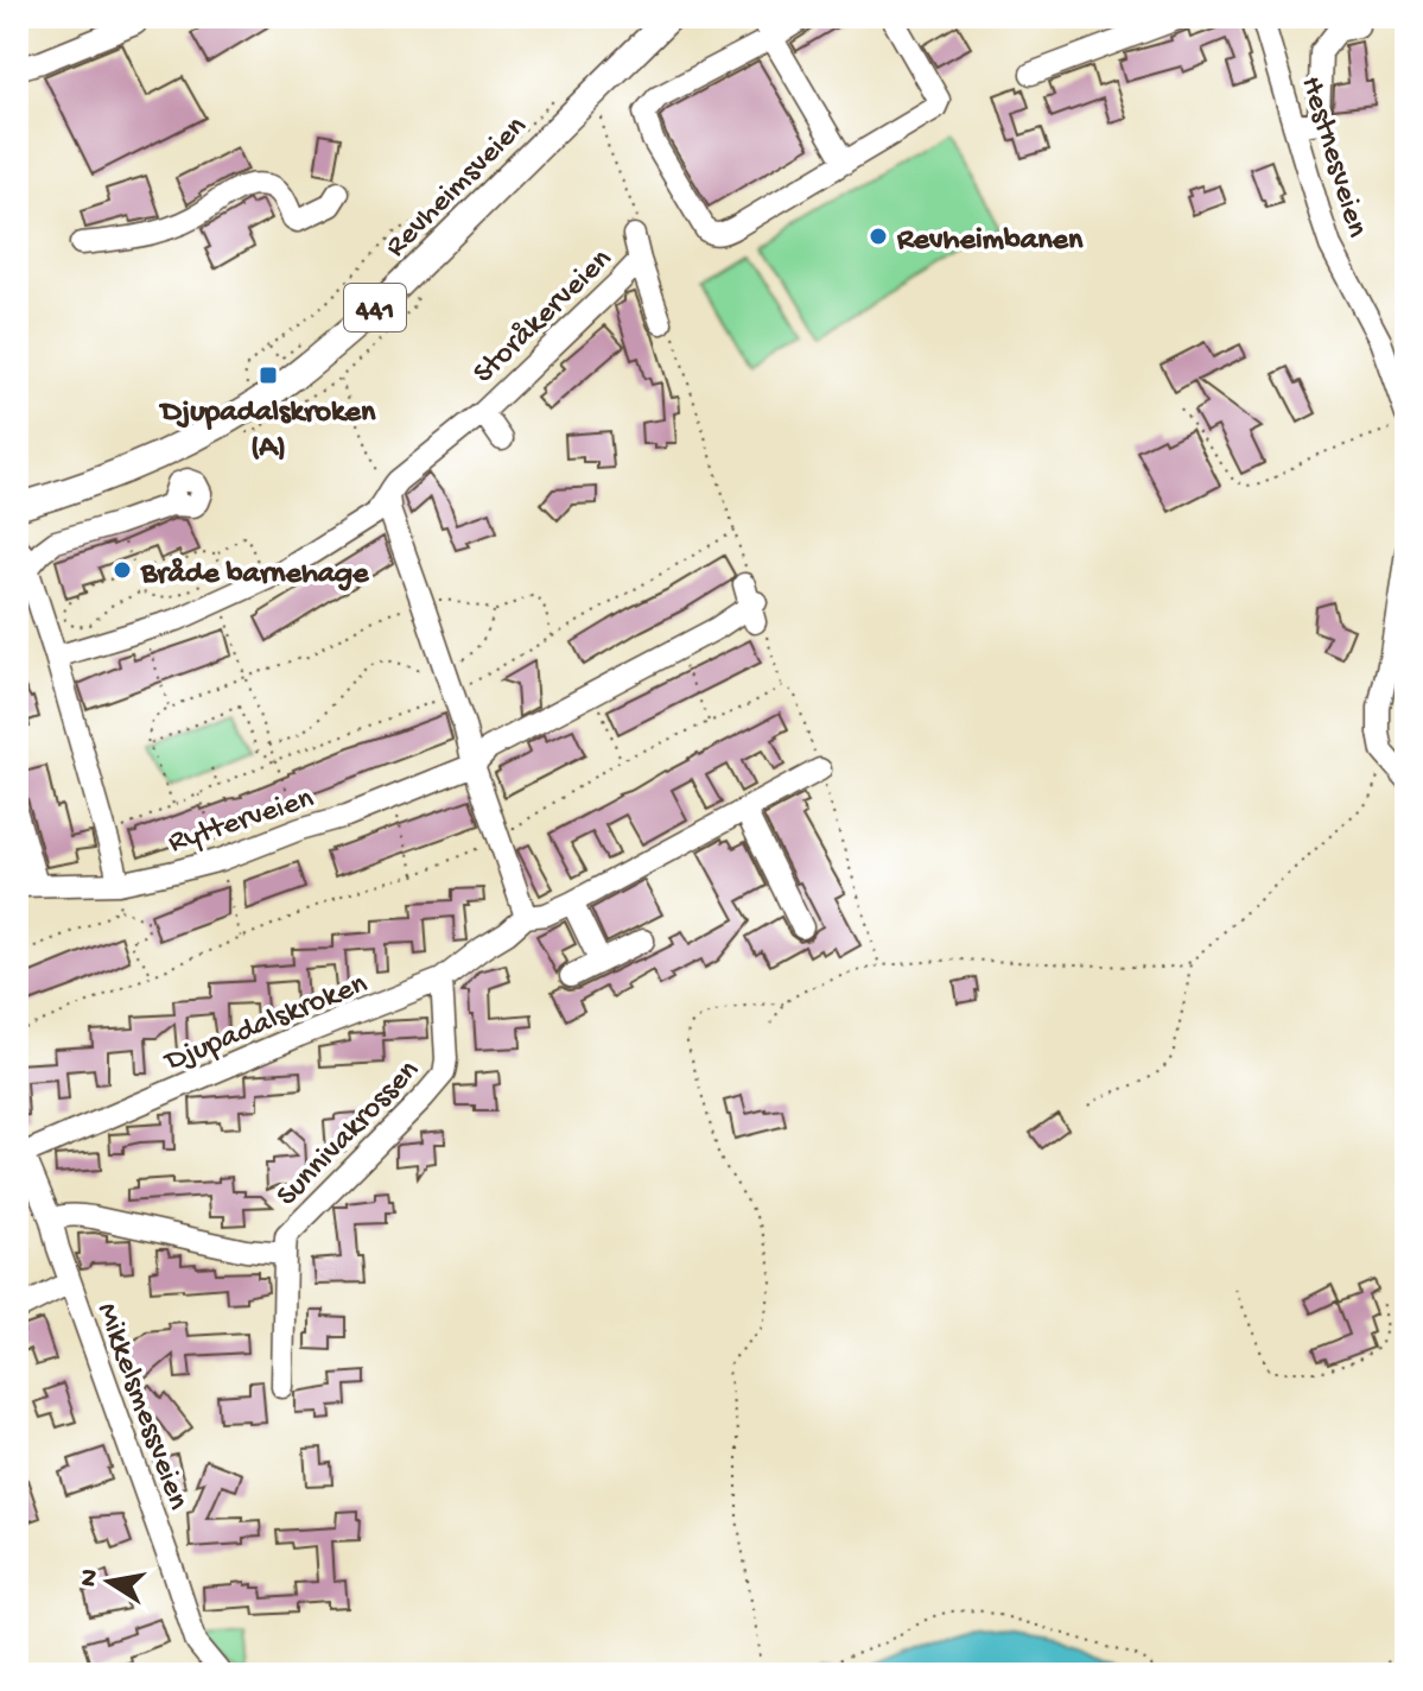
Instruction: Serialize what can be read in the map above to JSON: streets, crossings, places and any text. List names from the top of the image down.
{
  "streets": {
    "main road": ["Revheimsveien", "441"],
    "street": [
      "Hestnesveien",
      "Storåkerveien",
      "Rytterveien",
      "Djupadalskroken",
      "Sunnivakrossen",
      "Mikkelsmessveien"
    ]
  },
  "crossings": [
    ["Djupadalskroken", "Sunnivakrossen"],
    ["Djupadalskroken", "Mikkelsmessveien"],
    ["Sunnivakrossen", "Mikkelsmessveien"]
  ],
  "places": {
    "other": ["Revheimbanen", "Bråde barnehage"],
    "transit": ["Djupadalskroken (A)"]
  },
  "north": "left"
}
